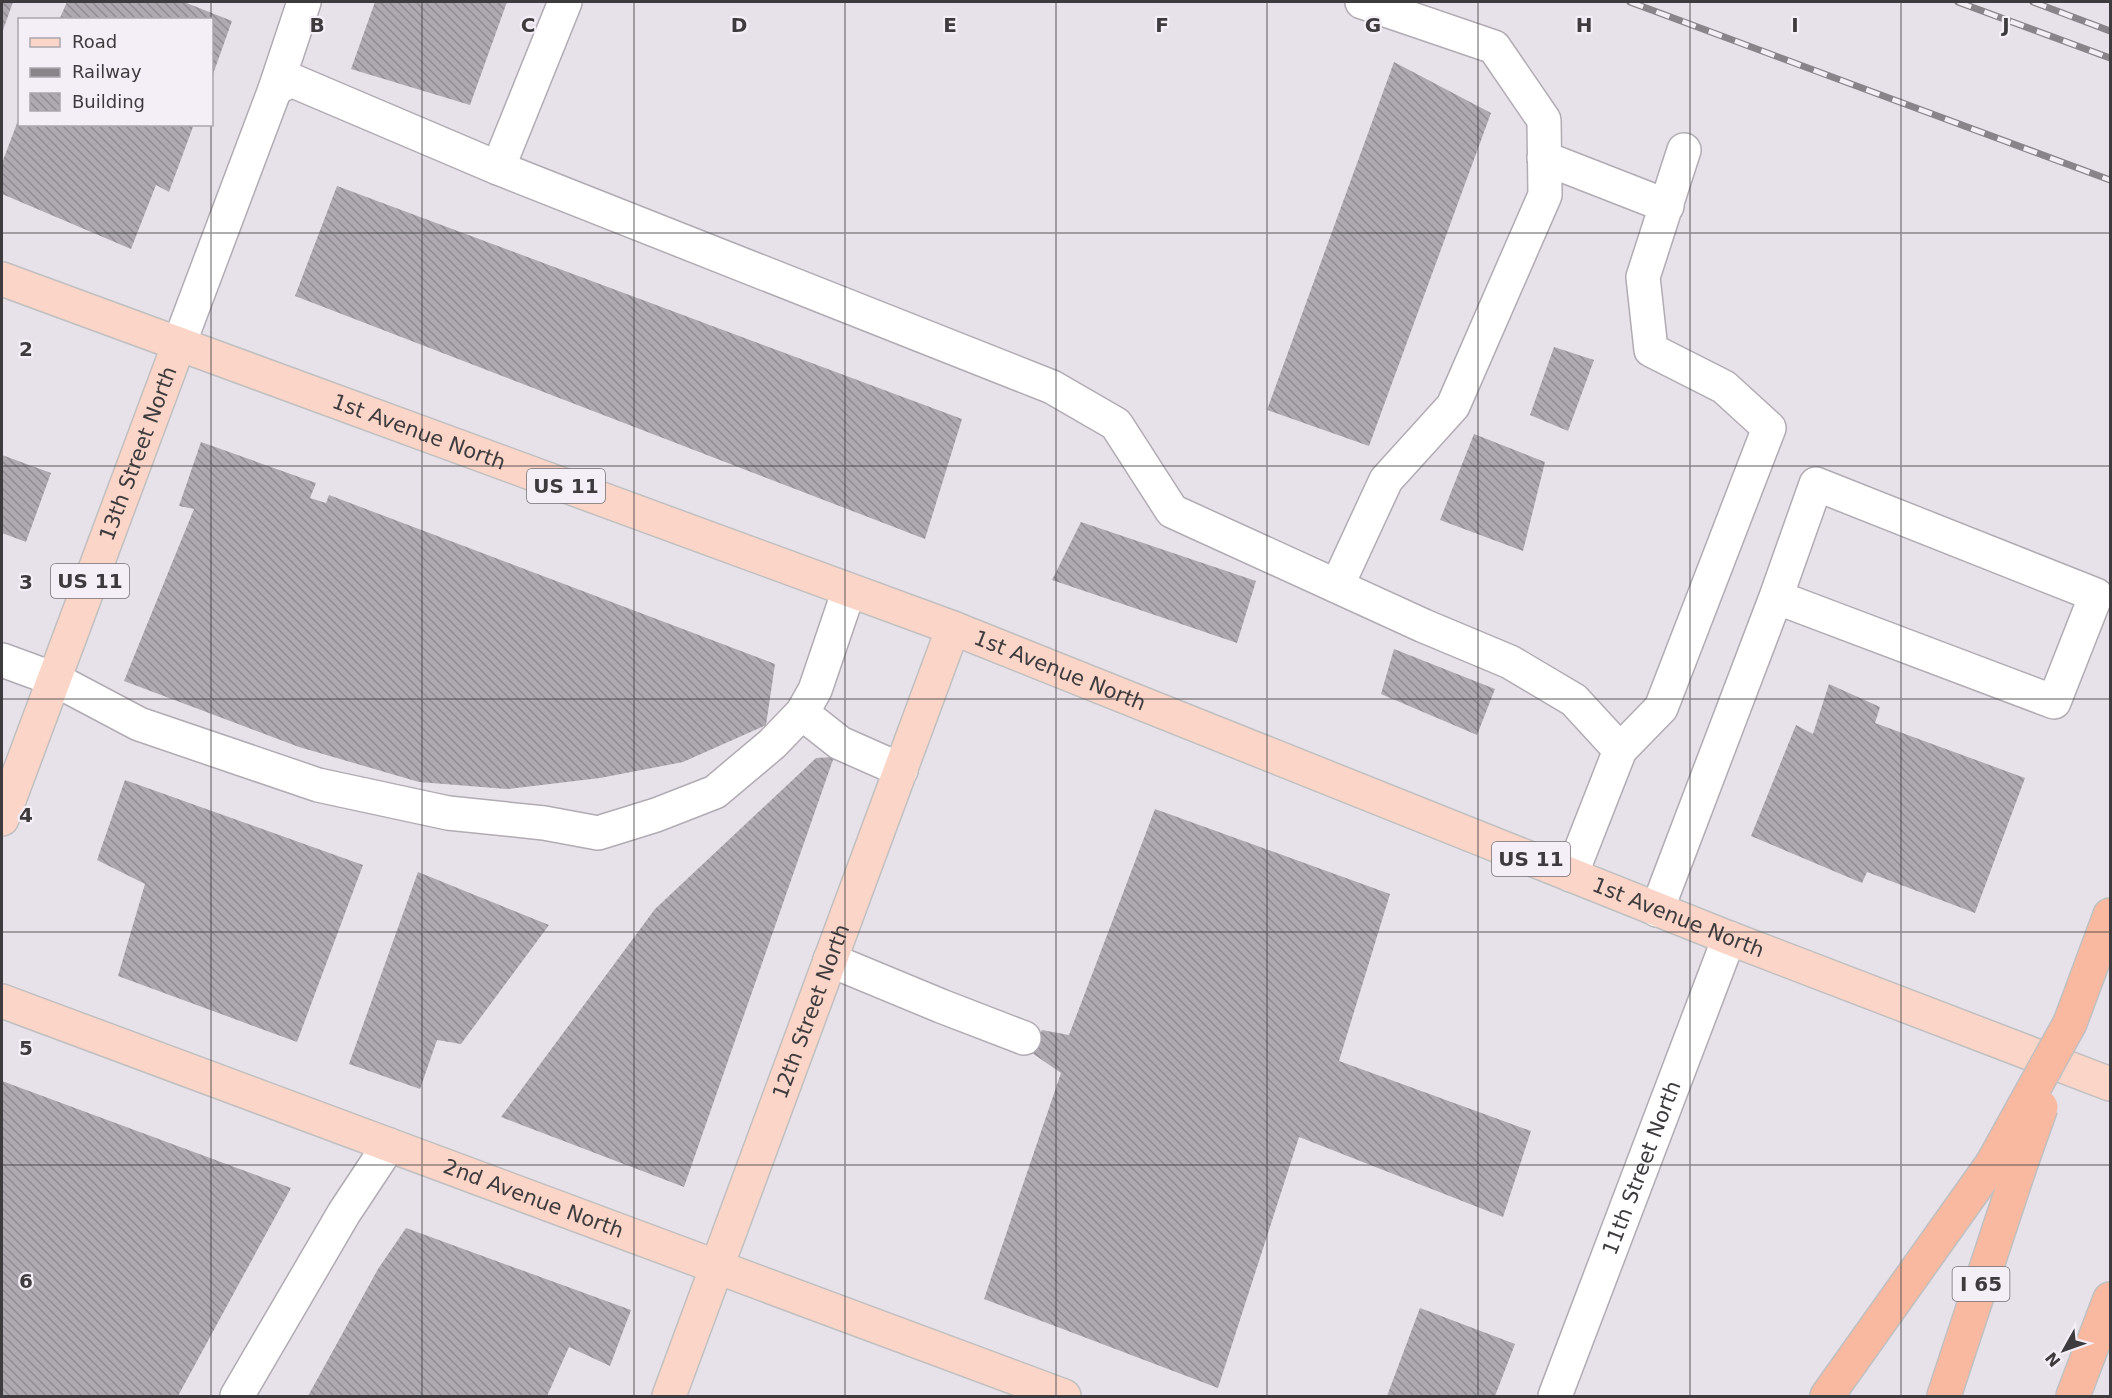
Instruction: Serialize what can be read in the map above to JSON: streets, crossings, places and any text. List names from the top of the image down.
{
  "streets": {
    "highway": ["I 65"],
    "main road": [
      "1st Avenue North",
      "13th Street North",
      "US 11",
      "12th Street North",
      "2nd Avenue North"
    ],
    "street": ["11th Street North"]
  },
  "crossings": [
    ["1st Avenue North", "13th Street North"],
    ["1st Avenue North", "12th Street North"],
    ["1st Avenue North", "11th Street North"],
    ["12th Street North", "2nd Avenue North"]
  ],
  "legend": ["Road", "Railway", "Building"],
  "north": "bottom left",
  "grid": {
    "columns": [
      "B",
      "C",
      "D",
      "E",
      "F",
      "G",
      "H",
      "I",
      "J"
    ],
    "rows": [
      "2",
      "3",
      "4",
      "5",
      "6"
    ]
  }
}
